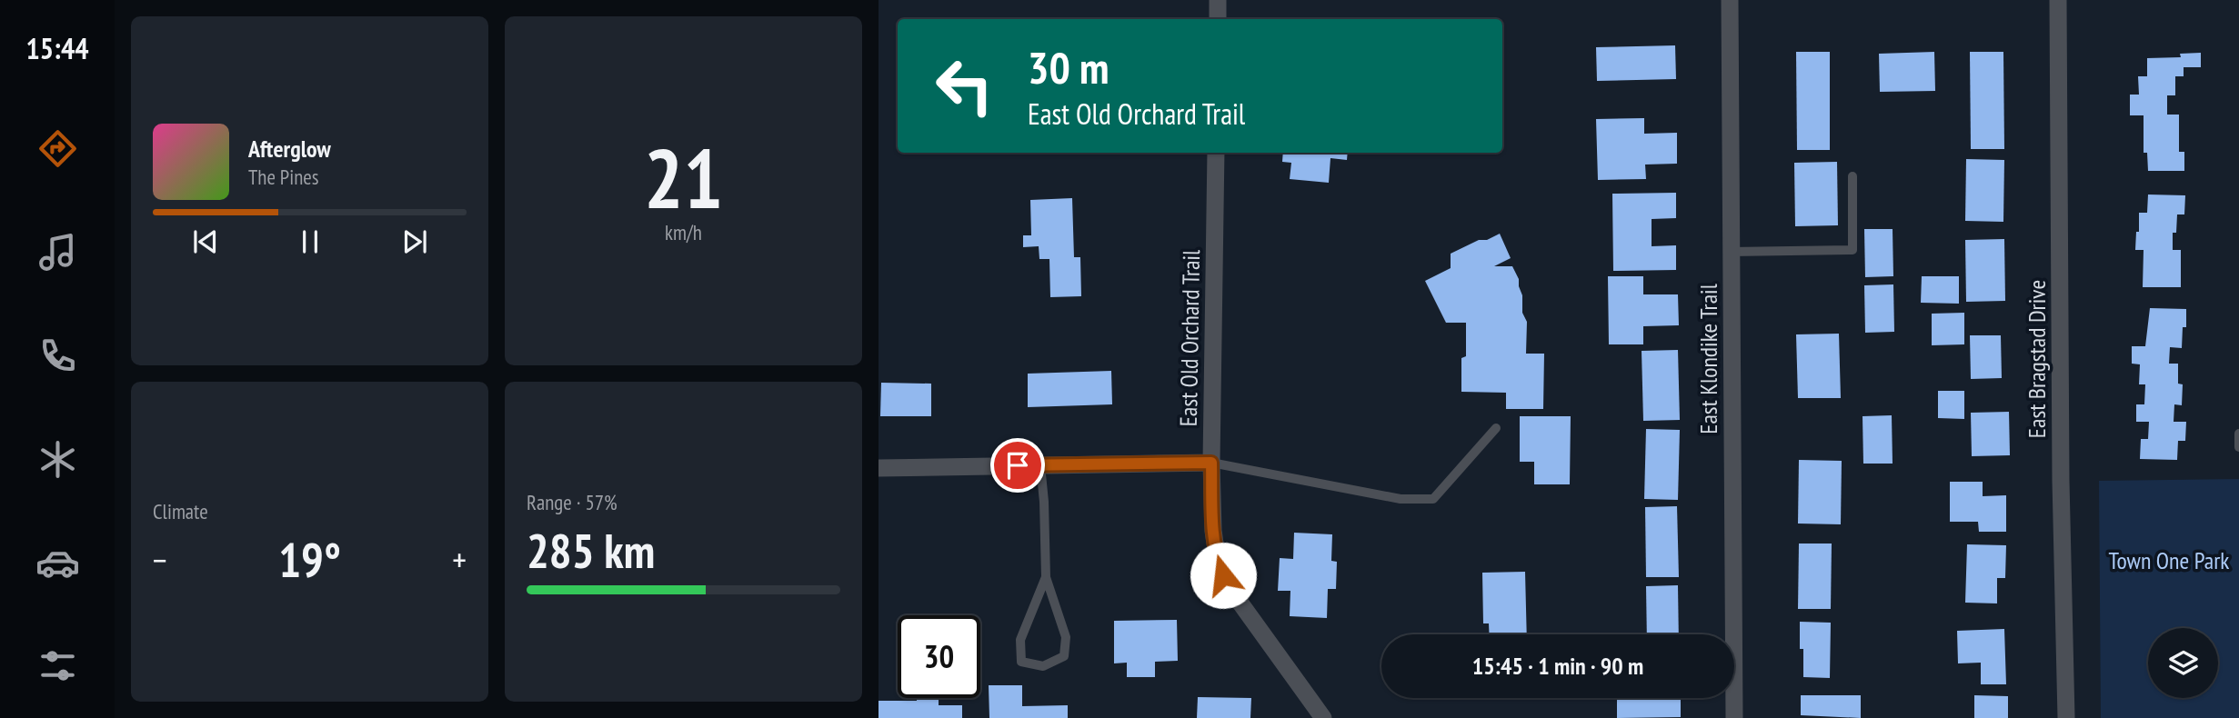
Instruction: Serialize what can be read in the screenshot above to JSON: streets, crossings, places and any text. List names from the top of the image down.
{
  "streets": {
    "street": ["East Old Orchard Trail", "East Klondike Trail", "East Bragstad Drive"]
  },
  "parks": ["Town One Park"],
  "page": {
    "tabs": "15:44",
    "tile": [
      ["21", "km/h"],
      "Climate",
      ["Range · 57%", "285 km"]
    ],
    "turn": ["30 m", "East Old Orchard Trail"],
    "song": ["Afterglow", "The Pines"],
    "heat": ["−", "19°", "+"],
    "limit": "30",
    "trip": "15:45 · 1 min · 90 m"
  }
}
